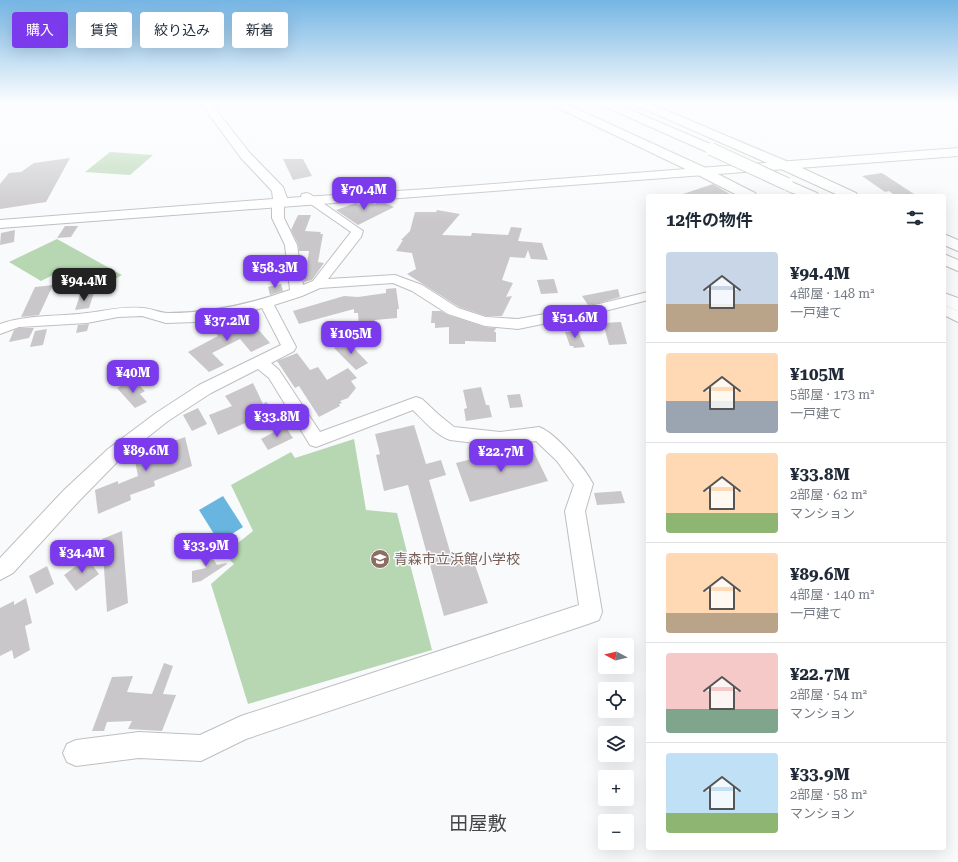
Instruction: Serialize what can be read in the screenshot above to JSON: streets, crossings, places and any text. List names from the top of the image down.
{
  "districts": ["田屋敷"],
  "places": {
    "school or university": ["青森市立浜館小学校"]
  },
  "north": "left",
  "page": {
    "chip": [
      "購入",
      "賃貸",
      "絞り込み",
      "新着"
    ],
    "price": [
      "¥70.4M",
      "¥58.3M",
      "¥94.4M",
      "¥51.6M",
      "¥37.2M",
      "¥105M",
      "¥40M",
      "¥33.8M",
      "¥89.6M",
      "¥22.7M",
      "¥33.9M",
      "¥34.4M"
    ],
    "heading": "12件の物件",
    "list": [
      {
        "name": "¥94.4M",
        "note": "4部屋 · 148 m² · 一戸建て"
      },
      {
        "name": "¥105M",
        "note": "5部屋 · 173 m² · 一戸建て"
      },
      {
        "name": "¥33.8M",
        "note": "2部屋 · 62 m² · マンション"
      },
      {
        "name": "¥89.6M",
        "note": "4部屋 · 140 m² · 一戸建て"
      },
      {
        "name": "¥22.7M",
        "note": "2部屋 · 54 m² · マンション"
      },
      {
        "name": "¥33.9M",
        "note": "2部屋 · 58 m² · マンション"
      }
    ],
    "map_buttons": ["+", "−"]
  }
}
